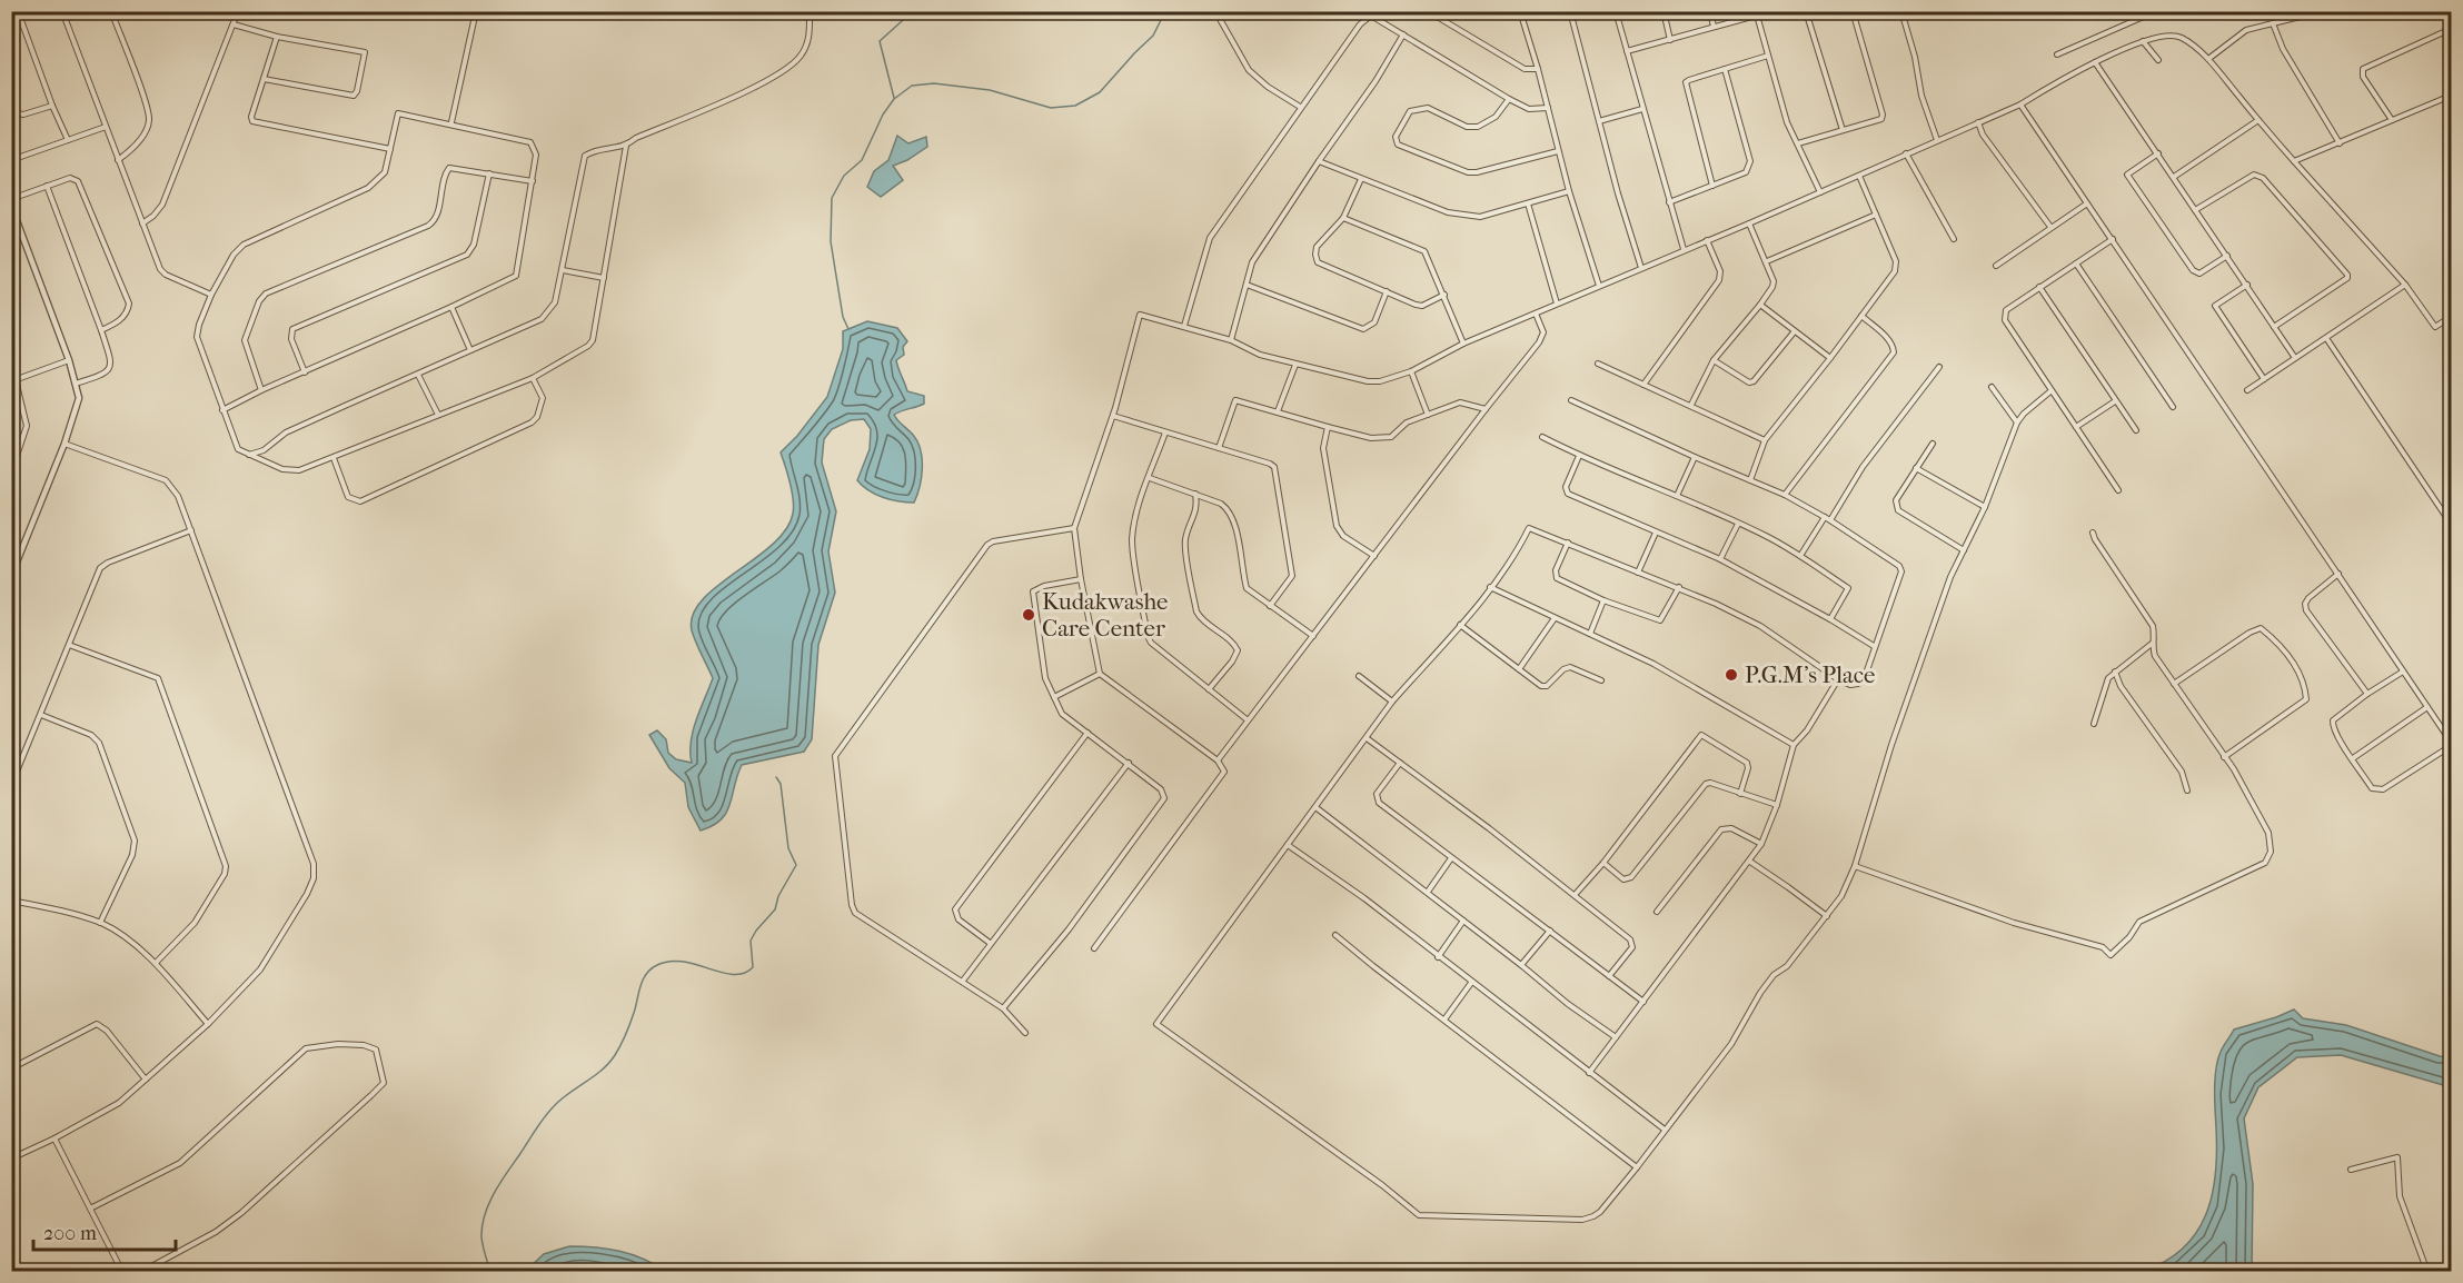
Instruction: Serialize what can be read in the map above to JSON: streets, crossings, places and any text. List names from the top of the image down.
{
  "places": ["Kudakwashe Care Center", "P.G.M’s Place"],
  "scale_bar": "200 m"
}
